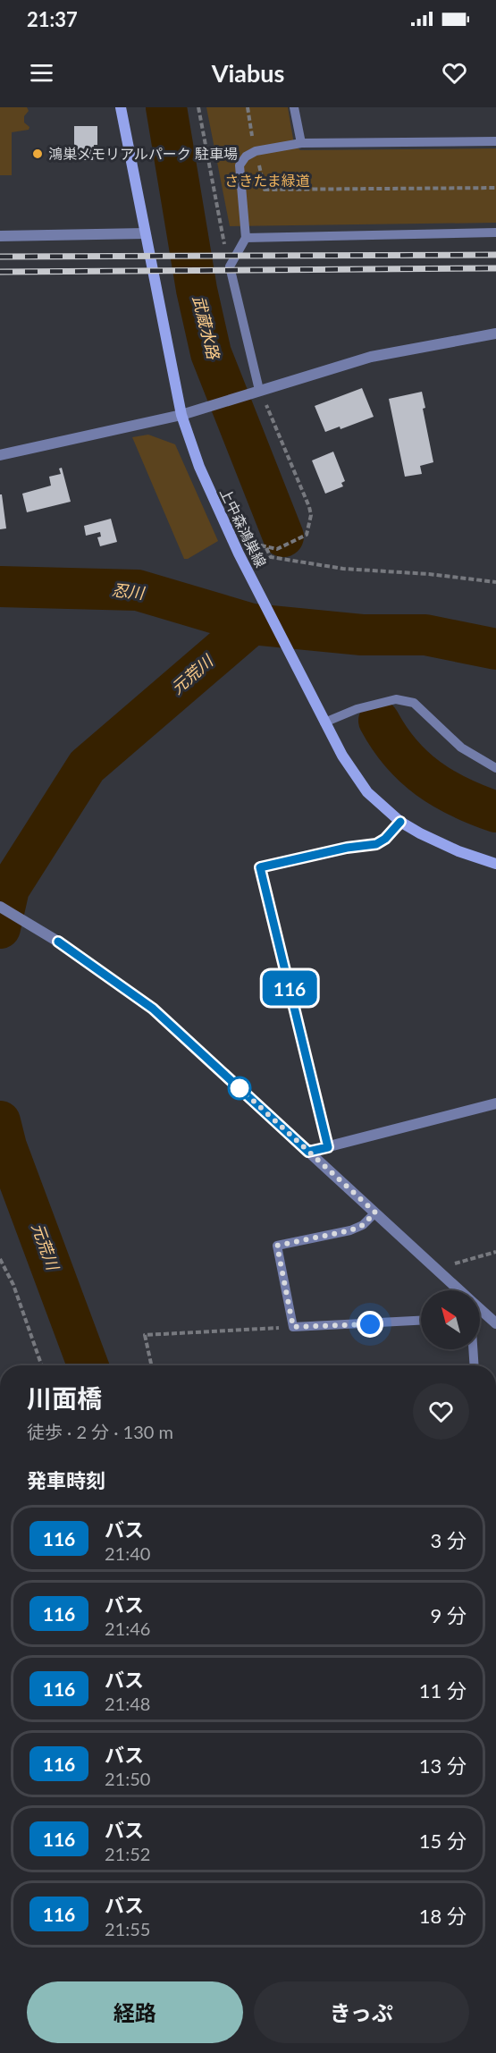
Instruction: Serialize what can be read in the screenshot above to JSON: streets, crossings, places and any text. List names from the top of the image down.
{
  "streets": {
    "main road": ["上中森鴻巣線"]
  },
  "water": ["武蔵水路", "忍川", "元荒川"],
  "parks": ["さきたま緑道"],
  "places": ["鴻巣メモリアルパーク 駐車場"],
  "lines": ["bus line 116"],
  "north": "top left",
  "page": {
    "status": "21:37",
    "header": "Viabus",
    "on_map": "116",
    "heading": [
      ["川面橋", "徒歩 · 2 分 · 130 m"],
      "発車時刻"
    ],
    "list": [
      {
        "mark": "116",
        "name": "バス",
        "note": "21:40",
        "value": "3 分"
      },
      {
        "mark": "116",
        "name": "バス",
        "note": "21:46",
        "value": "9 分"
      },
      {
        "mark": "116",
        "name": "バス",
        "note": "21:48",
        "value": "11 分"
      },
      {
        "mark": "116",
        "name": "バス",
        "note": "21:50",
        "value": "13 分"
      },
      {
        "mark": "116",
        "name": "バス",
        "note": "21:52",
        "value": "15 分"
      },
      {
        "mark": "116",
        "name": "バス",
        "note": "21:55",
        "value": "18 分"
      }
    ],
    "buttons": ["経路", "きっぷ"]
  }
}
